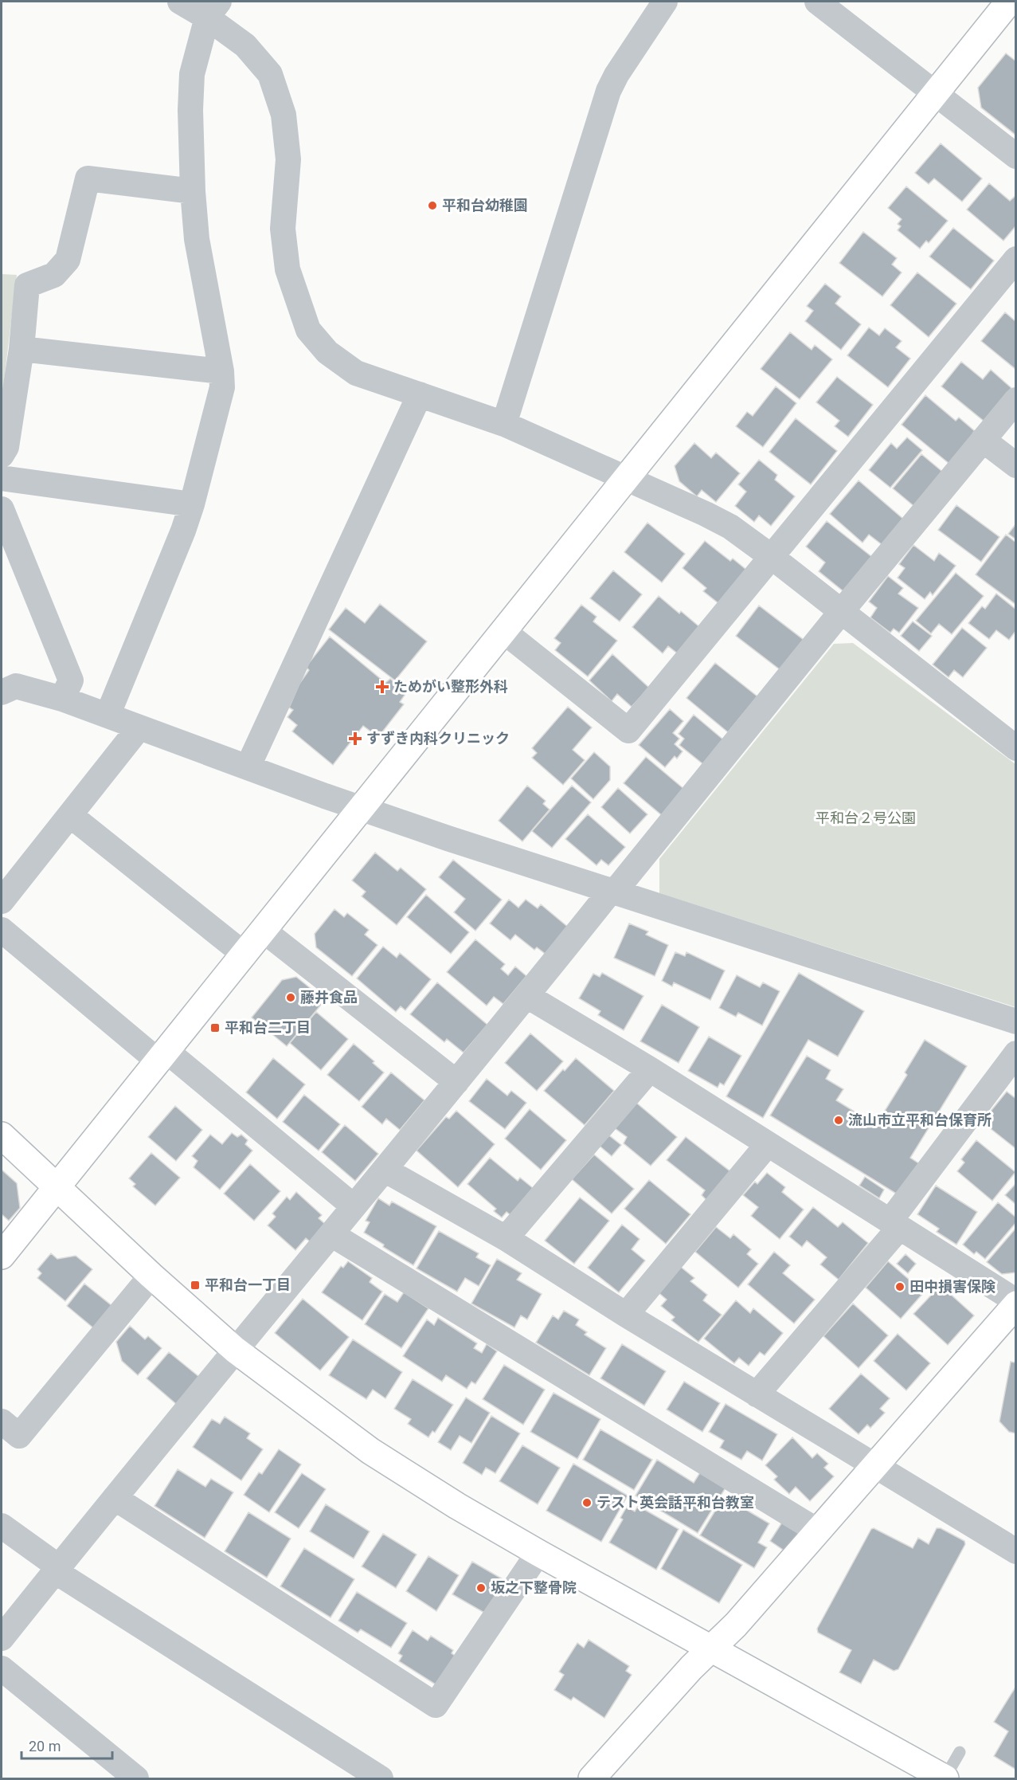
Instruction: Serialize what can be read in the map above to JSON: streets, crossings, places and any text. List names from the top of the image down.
{
  "parks": ["平和台２号公園"],
  "places": {
    "other": [
      "平和台幼稚園",
      "藤井食品",
      "流山市立平和台保育所",
      "田中損害保険",
      "テスト英会話平和台教室",
      "坂之下整骨院"
    ],
    "health": ["ためがい整形外科", "すずき内科クリニック"],
    "transit": ["平和台二丁目", "平和台一丁目"]
  },
  "scale_bar": "20 m"
}
